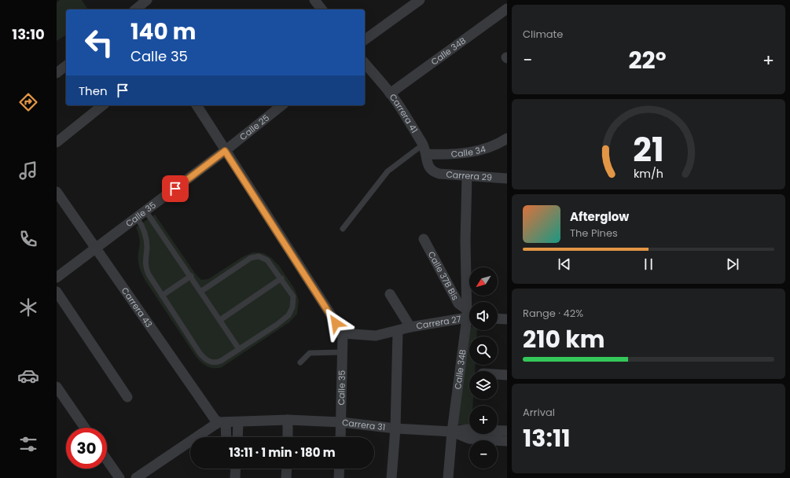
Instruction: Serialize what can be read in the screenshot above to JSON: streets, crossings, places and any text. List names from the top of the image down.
{
  "streets": {
    "street": [
      "Calle 34B",
      "Carrera 41",
      "Calle 25",
      "Calle 34",
      "Carrera 29",
      "Calle 35",
      "Calle 37B Bis",
      "Carrera 43",
      "Carrera 27",
      "Carrera 31"
    ]
  },
  "crossings": [
    ["Calle 34B", "Carrera 41"],
    ["Calle 34B", "Carrera 29"],
    ["Calle 34B", "Calle 37B Bis"],
    ["Calle 34B", "Carrera 27"],
    ["Calle 34B", "Carrera 31"],
    ["Carrera 41", "Calle 34"],
    ["Carrera 41", "Carrera 29"],
    ["Calle 25", "Calle 35"],
    ["Calle 35", "Carrera 43"],
    ["Calle 35", "Carrera 27"],
    ["Calle 35", "Carrera 31"],
    ["Calle 37B Bis", "Carrera 27"],
    ["Carrera 43", "Carrera 31"]
  ],
  "north": "bottom left",
  "page": {
    "tabs": "13:10",
    "tile": [
      "Climate",
      ["Range · 42%", "210 km"],
      ["Arrival", "13:11"]
    ],
    "turn": ["140 m", "Calle 35"],
    "heat": ["−", "22°", "+"],
    "then": "Then",
    "song": ["Afterglow", "The Pines"],
    "map_buttons": ["+", "−"],
    "limit": "30",
    "trip": "13:11 · 1 min · 180 m",
    "gauge": ["21", "km/h"]
  }
}
